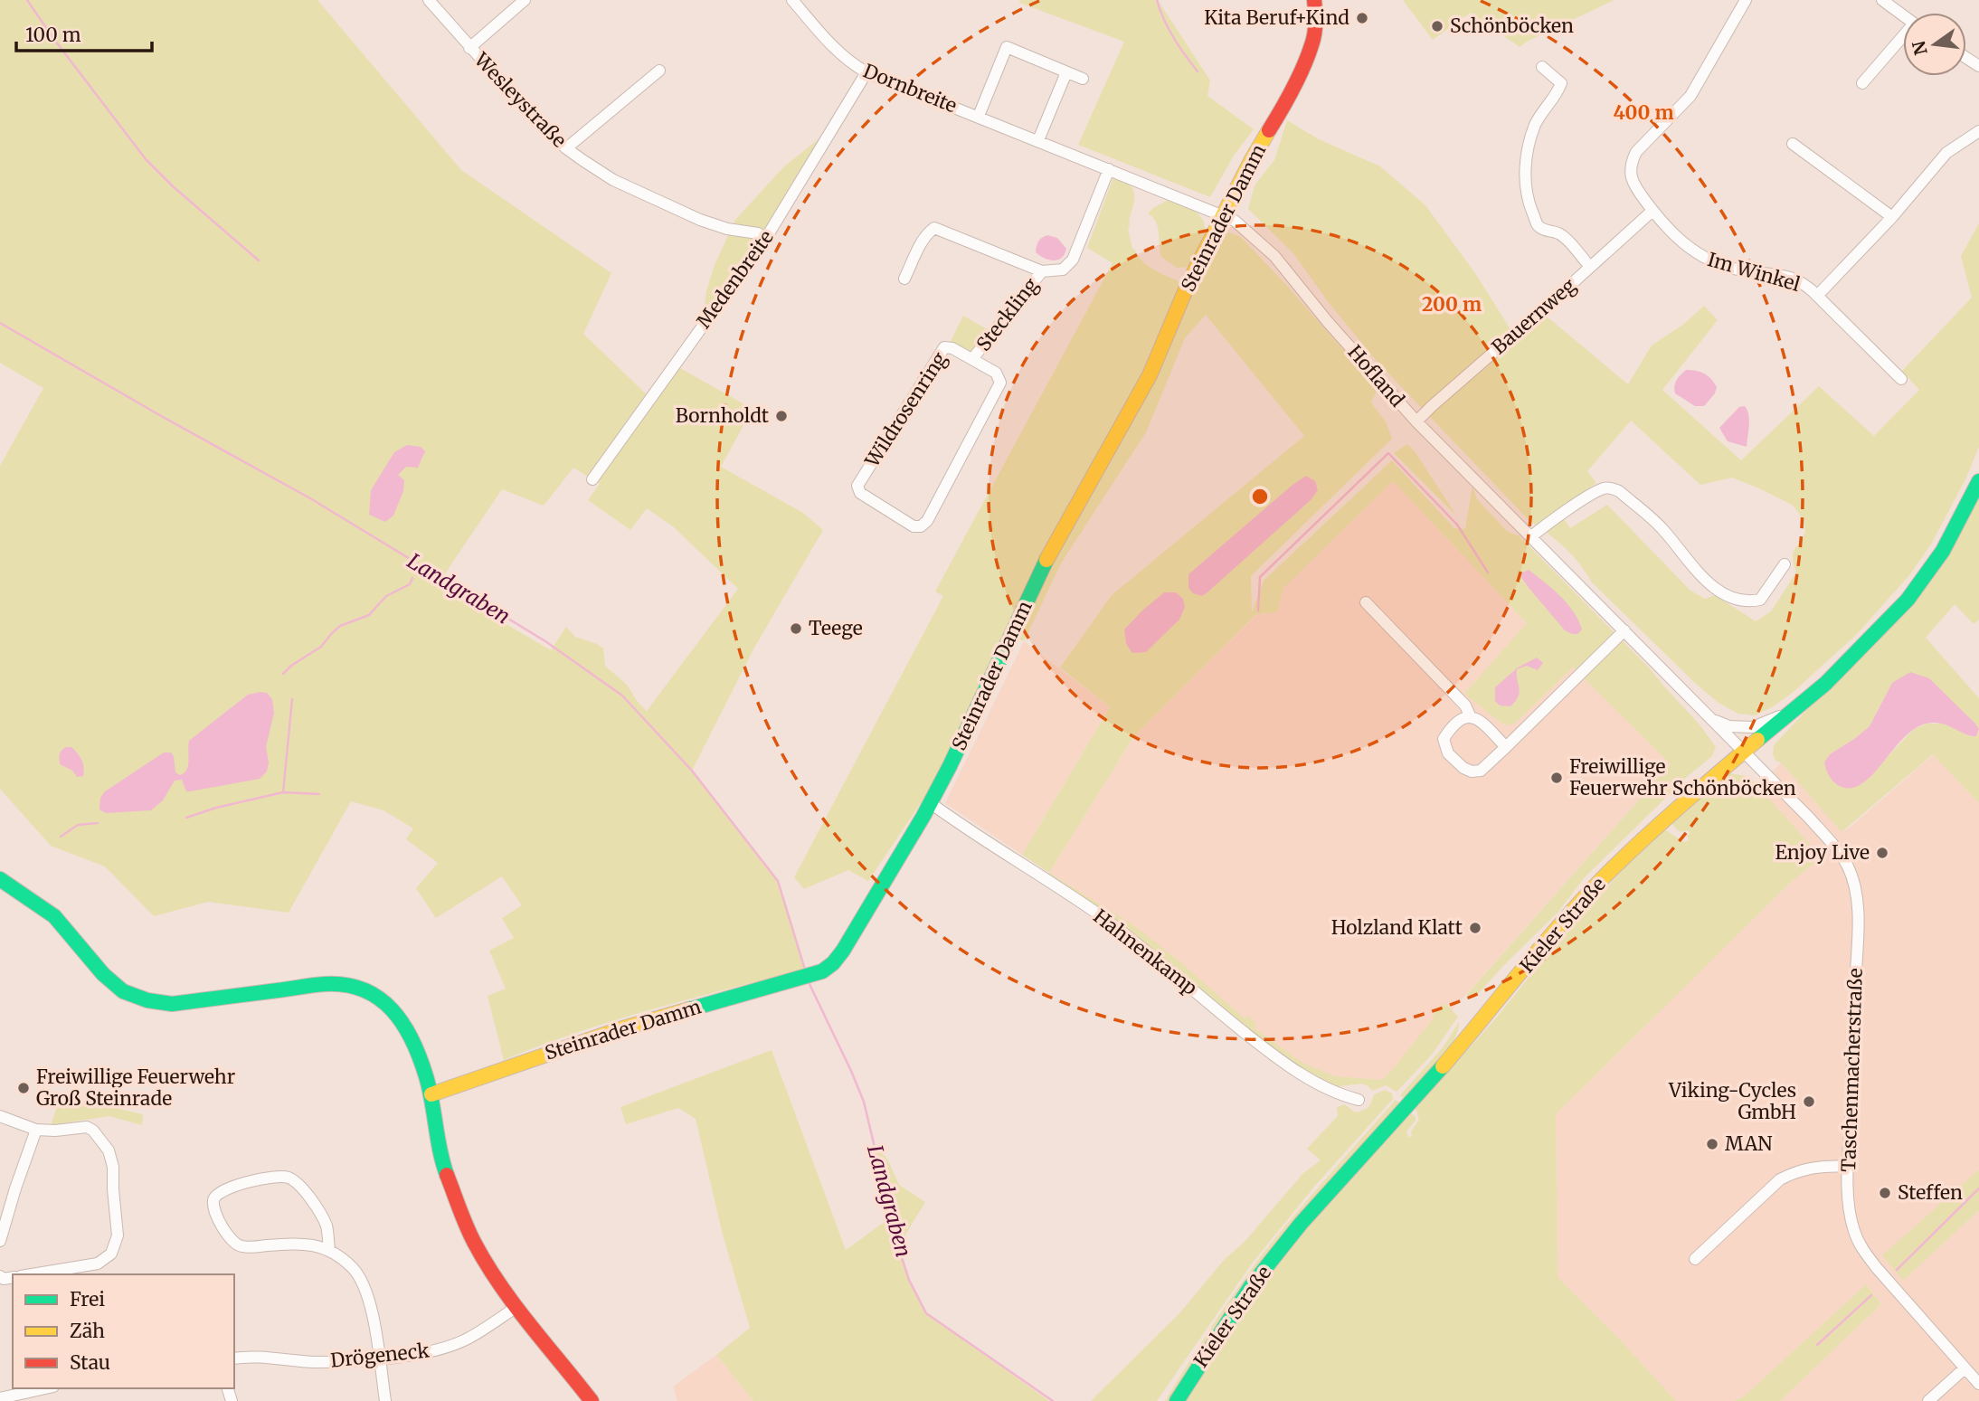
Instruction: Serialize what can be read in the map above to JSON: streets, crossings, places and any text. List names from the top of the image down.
{
  "streets": {
    "main road": ["Steinrader Damm", "Kieler Straße"],
    "street": [
      "Dornbreite",
      "Wesleystraße",
      "Im Winkel",
      "Medenbreite",
      "Steckling",
      "Bauernweg",
      "Hofland",
      "Wildrosenring",
      "Hahnenkamp",
      "Taschenmacherstraße",
      "Drögeneck"
    ]
  },
  "crossings": [
    ["Dornbreite", "Steinrader Damm"],
    ["Dornbreite", "Medenbreite"],
    ["Dornbreite", "Hofland"],
    ["Wesleystraße", "Medenbreite"],
    ["Steinrader Damm", "Hofland"],
    ["Steinrader Damm", "Hahnenkamp"],
    ["Im Winkel", "Bauernweg"],
    ["Steckling", "Wildrosenring"],
    ["Bauernweg", "Hofland"],
    ["Hofland", "Kieler Straße"],
    ["Hofland", "Taschenmacherstraße"],
    ["Kieler Straße", "Taschenmacherstraße"]
  ],
  "water": ["Landgraben"],
  "places": [
    "Kita Beruf+Kind",
    "Schönböcken",
    "Bornholdt",
    "Teege",
    "Freiwillige Feuerwehr Schönböcken",
    "Enjoy Live",
    "Holzland Klatt",
    "Freiwillige Feuerwehr Groß Steinrade",
    "Viking-Cycles GmbH",
    "MAN",
    "Steffen"
  ],
  "legend": ["Frei", "Zäh", "Stau"],
  "scale_bar": "100 m",
  "north": "left",
  "rings": ["400 m", "200 m"]
}
